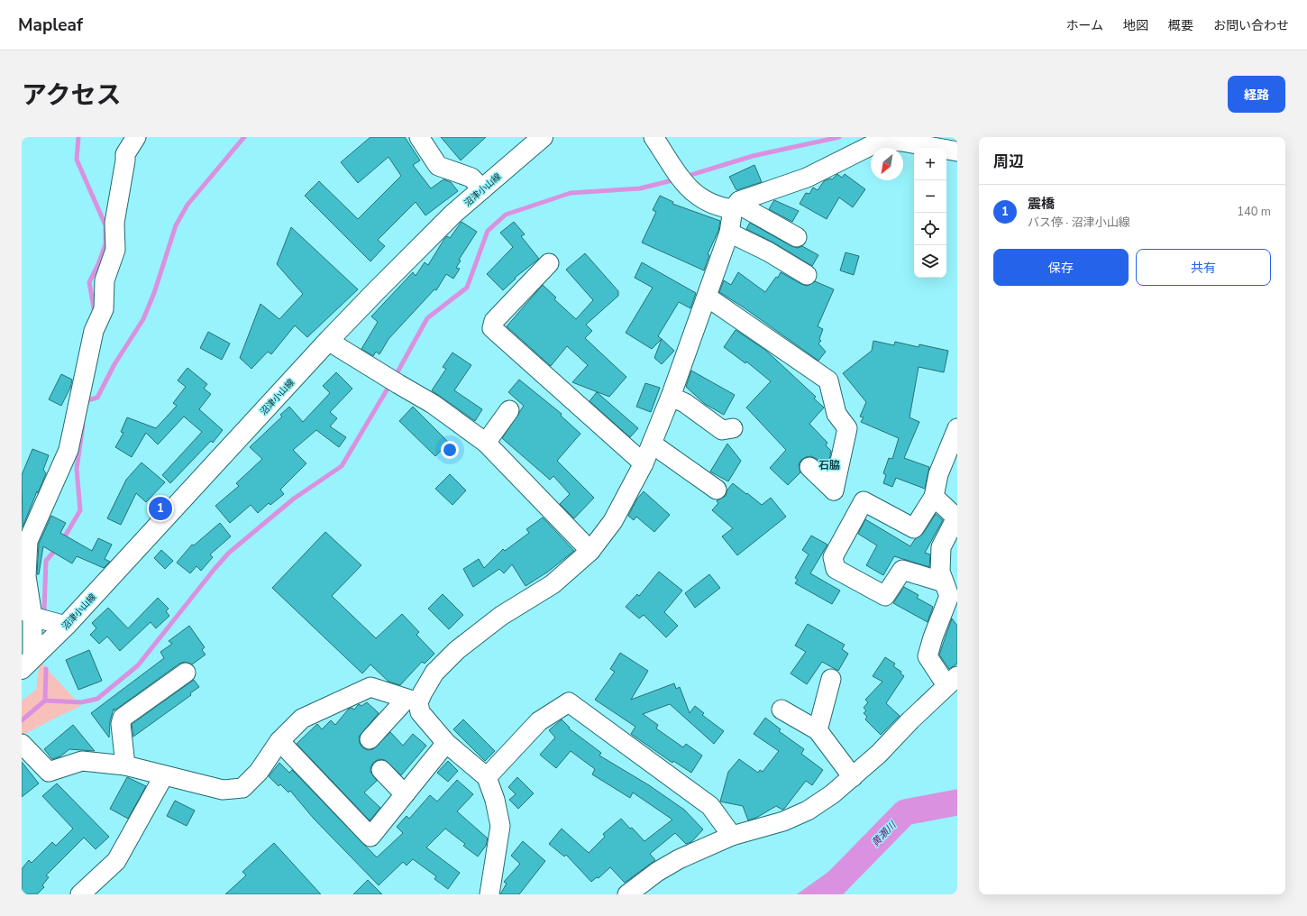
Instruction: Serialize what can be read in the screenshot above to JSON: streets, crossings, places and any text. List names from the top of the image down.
{
  "streets": {
    "main road": ["沼津小山線"]
  },
  "districts": ["石脇"],
  "water": ["黄瀬川"],
  "north": "bottom left",
  "page": {
    "header": "Mapleaf",
    "nav": [
      "ホーム",
      "地図",
      "概要",
      "お問い合わせ"
    ],
    "title": "アクセス",
    "buttons": [
      "経路",
      ["保存", "共有"]
    ],
    "heading": "周辺",
    "map_buttons": ["+", "−"],
    "list": [
      {
        "mark": "1",
        "name": "震橋",
        "note": "バス停 · 沼津小山線",
        "value": "140 m"
      }
    ],
    "pins": "1"
  }
}
